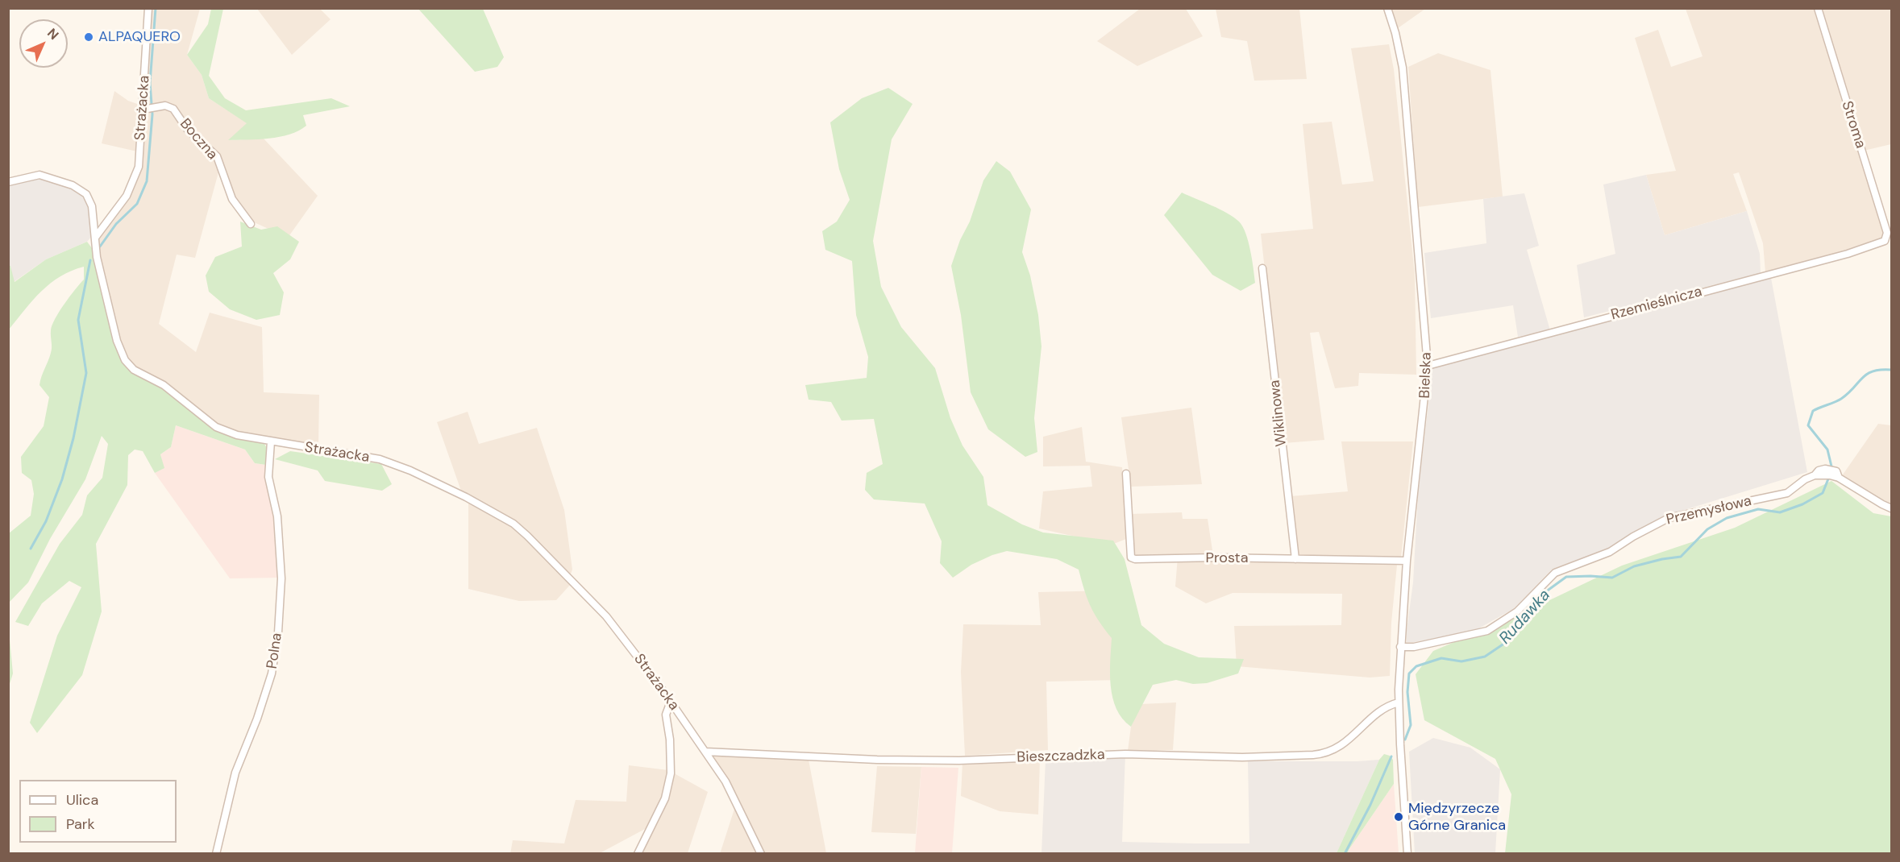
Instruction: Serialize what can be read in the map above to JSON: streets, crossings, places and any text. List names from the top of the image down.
{
  "streets": {
    "street": [
      "Strażacka",
      "Stroma",
      "Boczna",
      "Rzemieślnicza",
      "Bielska",
      "Wiklinowa",
      "Przemysłowa",
      "Prosta",
      "Polna",
      "Bieszczadzka"
    ]
  },
  "crossings": [
    ["Strażacka", "Boczna"],
    ["Strażacka", "Polna"],
    ["Strażacka", "Bieszczadzka"],
    ["Stroma", "Rzemieślnicza"],
    ["Rzemieślnicza", "Bielska"],
    ["Bielska", "Przemysłowa"],
    ["Bielska", "Prosta"],
    ["Bielska", "Bieszczadzka"],
    ["Wiklinowa", "Prosta"]
  ],
  "water": ["Rudawka"],
  "places": ["ALPAQUERO", "Międzyrzecze Górne Granica"],
  "legend": ["Ulica", "Park"],
  "north": "top right"
}
